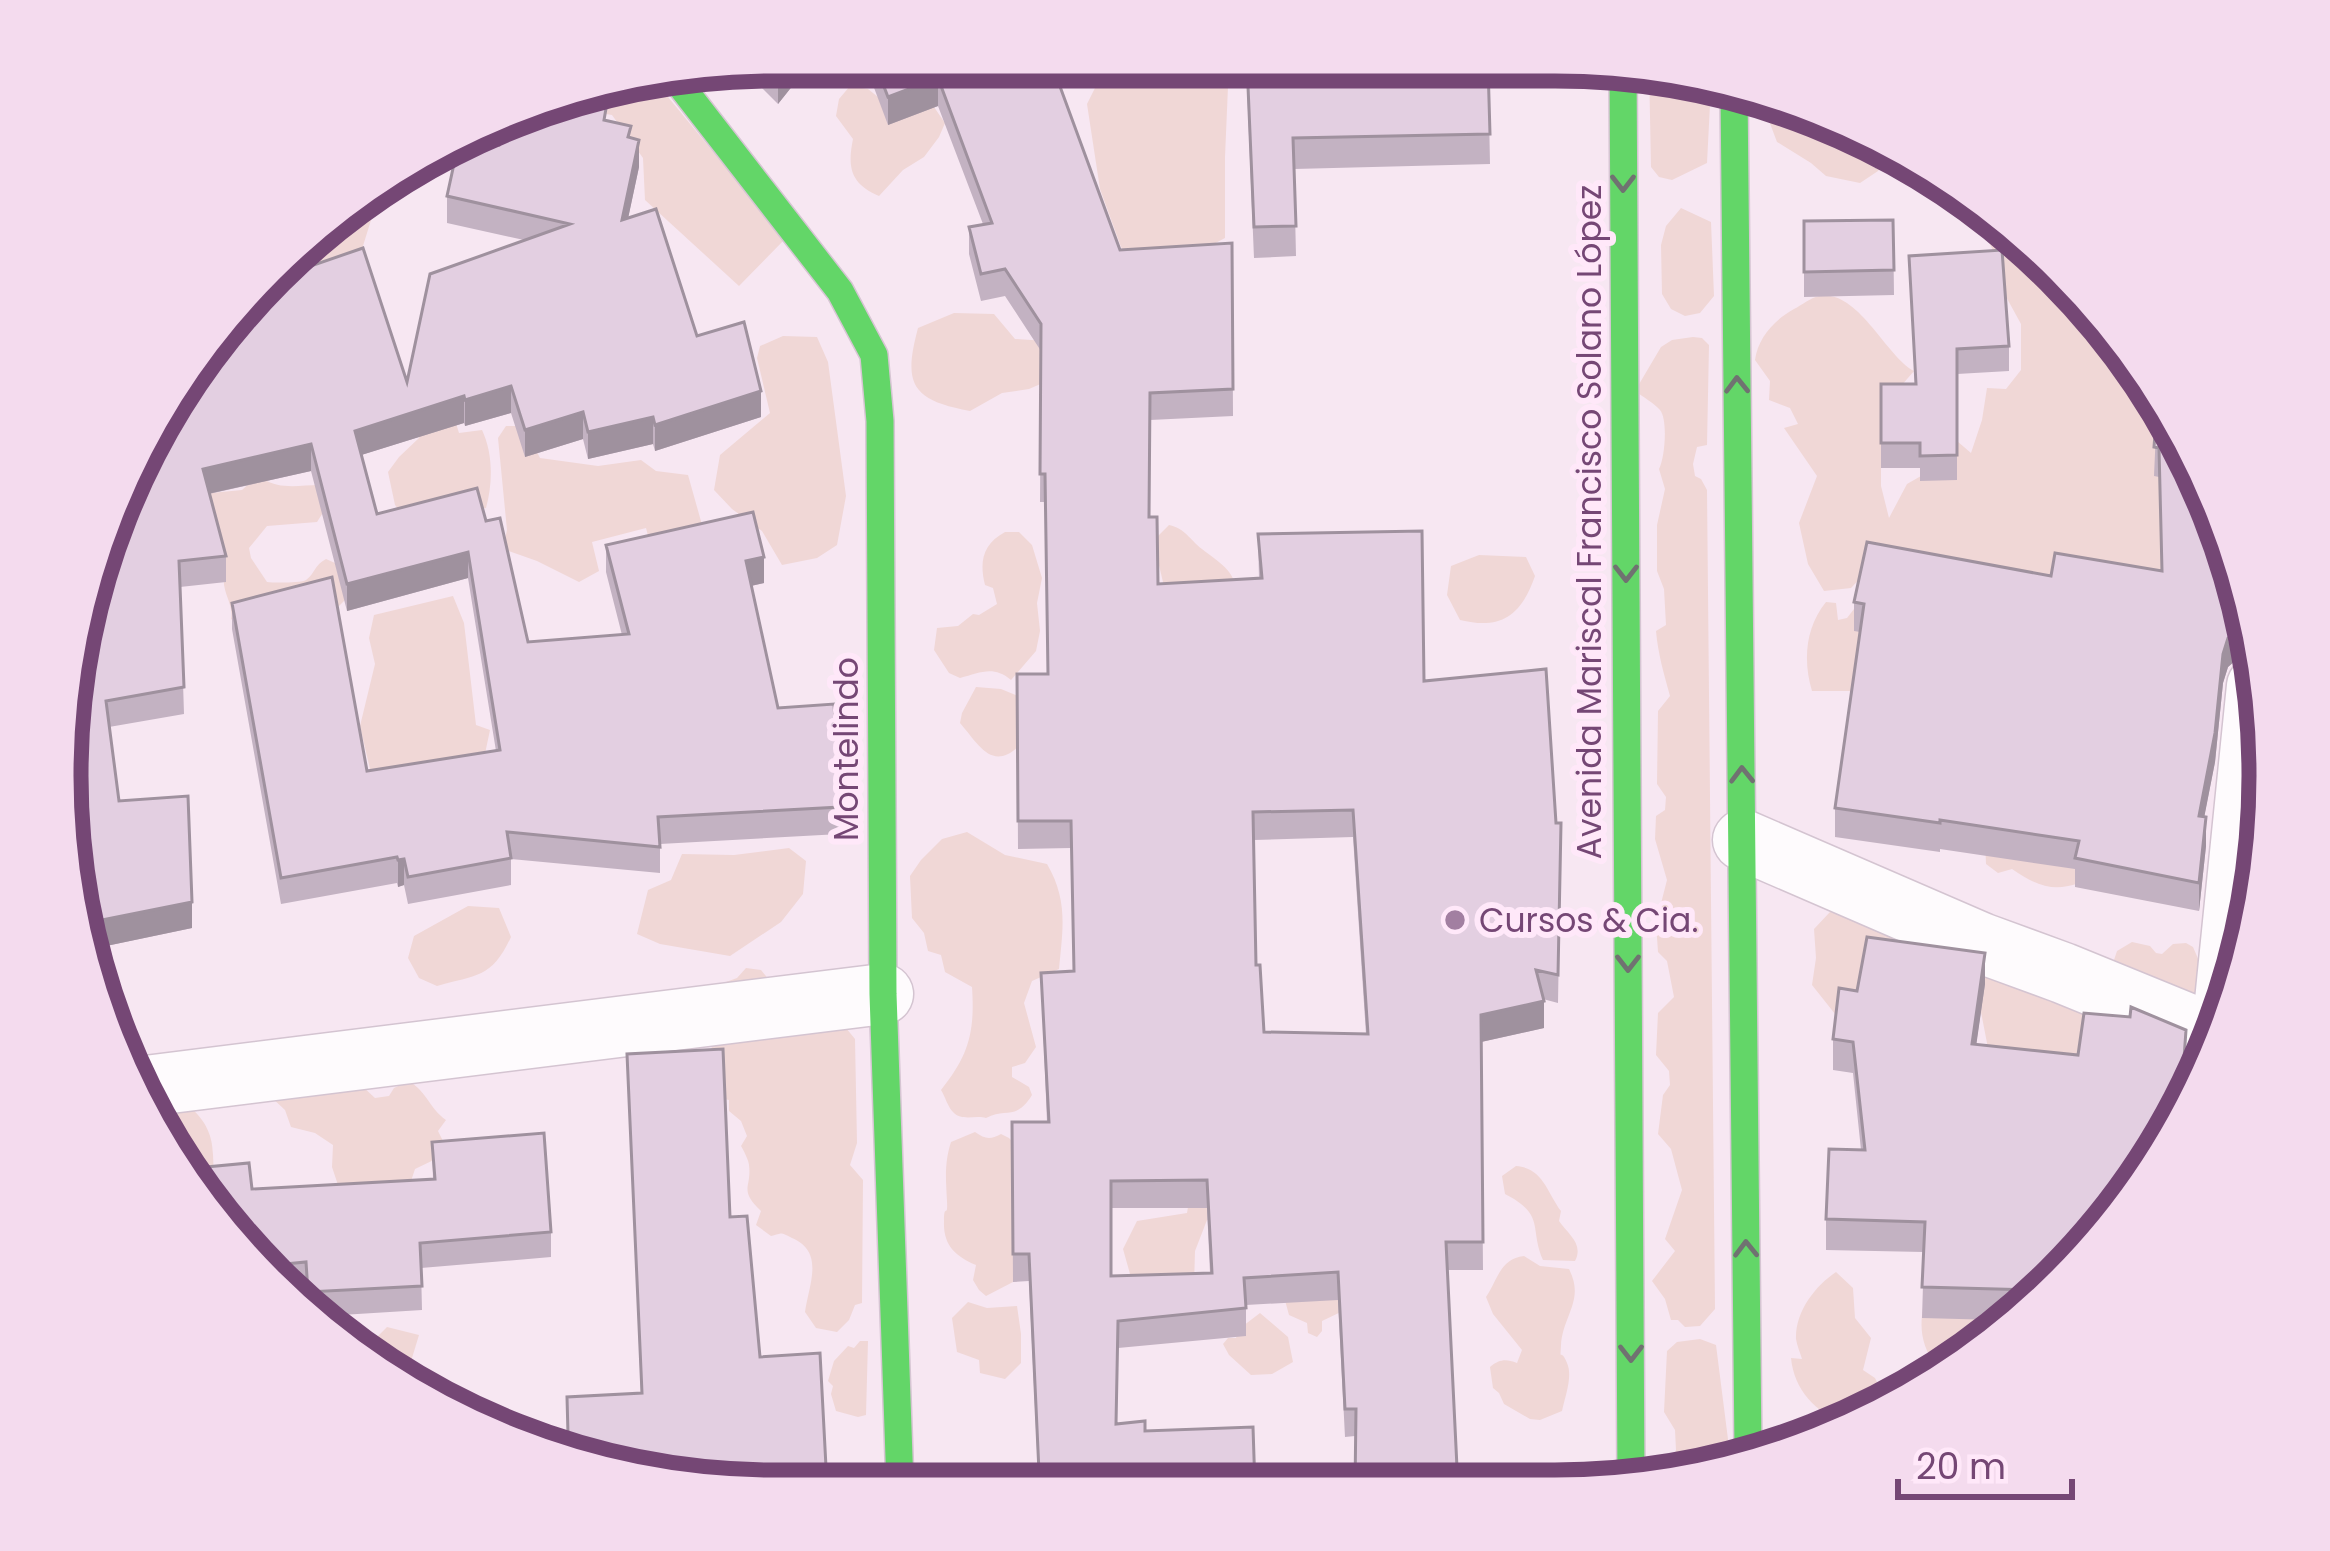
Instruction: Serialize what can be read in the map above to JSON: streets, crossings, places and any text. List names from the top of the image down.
{
  "streets": {
    "main road": ["Avenida Mariscal Francisco Solano López", "Montelindo"]
  },
  "places": ["Cursos & Cia."],
  "scale_bar": "20 m"
}
